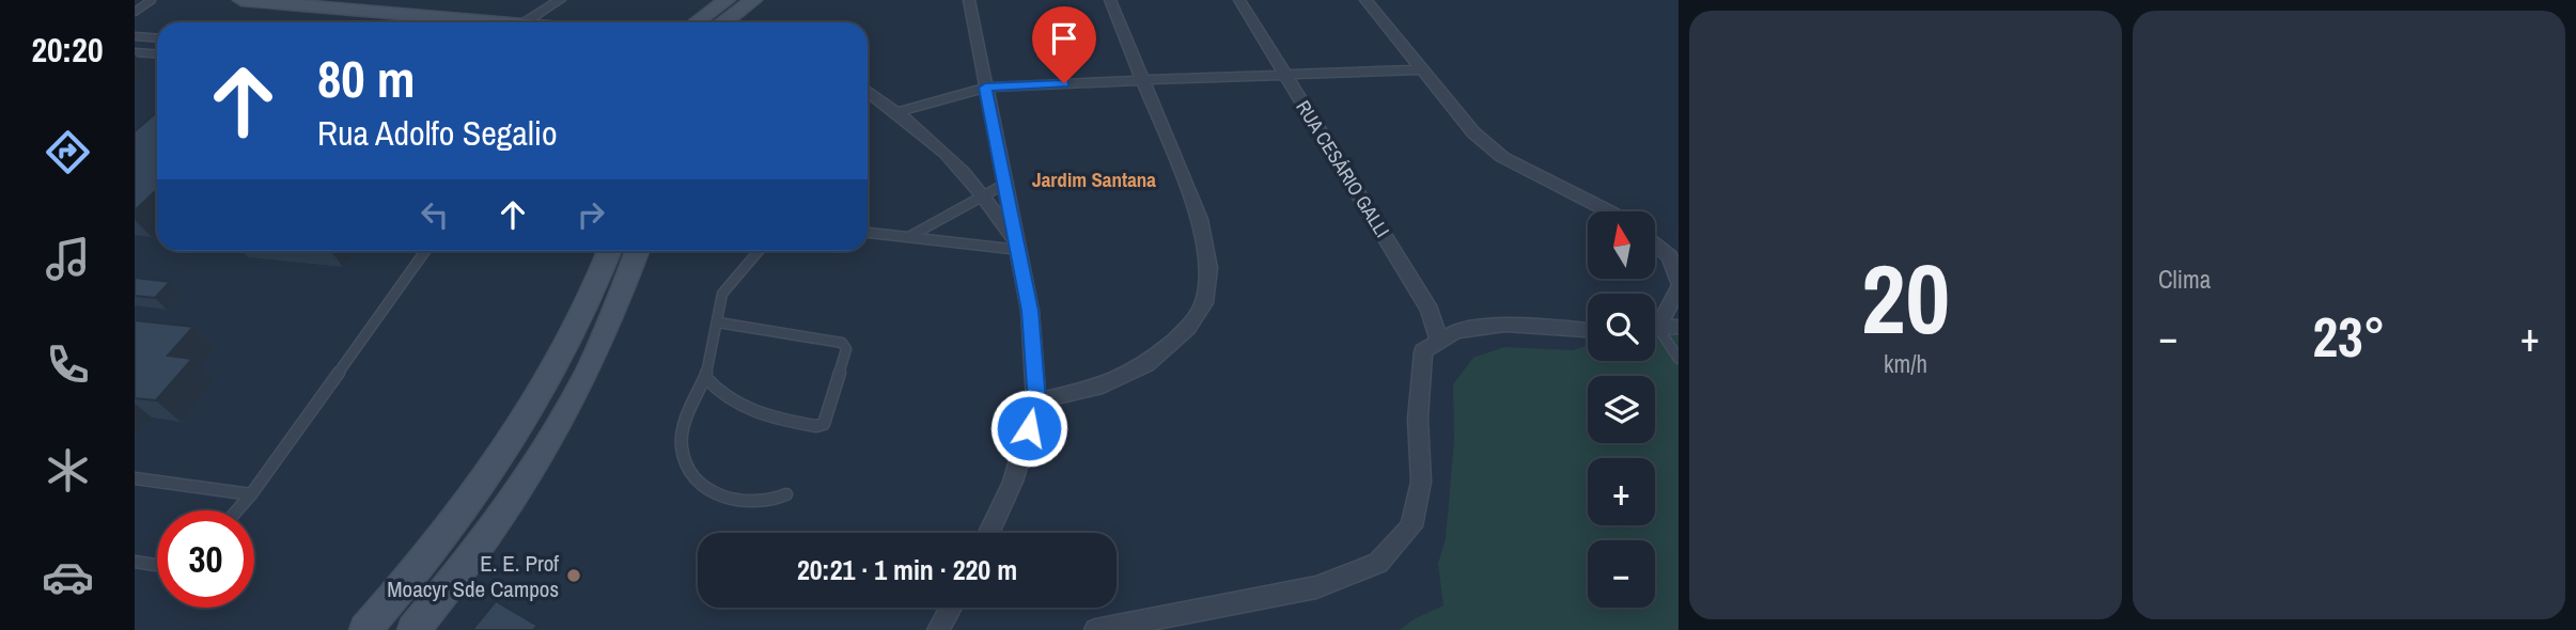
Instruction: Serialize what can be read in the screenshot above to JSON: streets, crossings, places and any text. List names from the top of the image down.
{
  "streets": {
    "street": ["RUA CESÁRIO GALLI"]
  },
  "districts": ["Jardim Santana"],
  "places": ["E. E. Prof Moacyr Sde Campos"],
  "north": "top",
  "page": {
    "tabs": "20:20",
    "tile": [
      ["20", "km/h"],
      "Clima"
    ],
    "turn": ["80 m", "Rua Adolfo Segalio"],
    "map_buttons": ["+", "−"],
    "heat": ["−", "23°", "+"],
    "limit": "30",
    "trip": "20:21 · 1 min · 220 m"
  }
}
